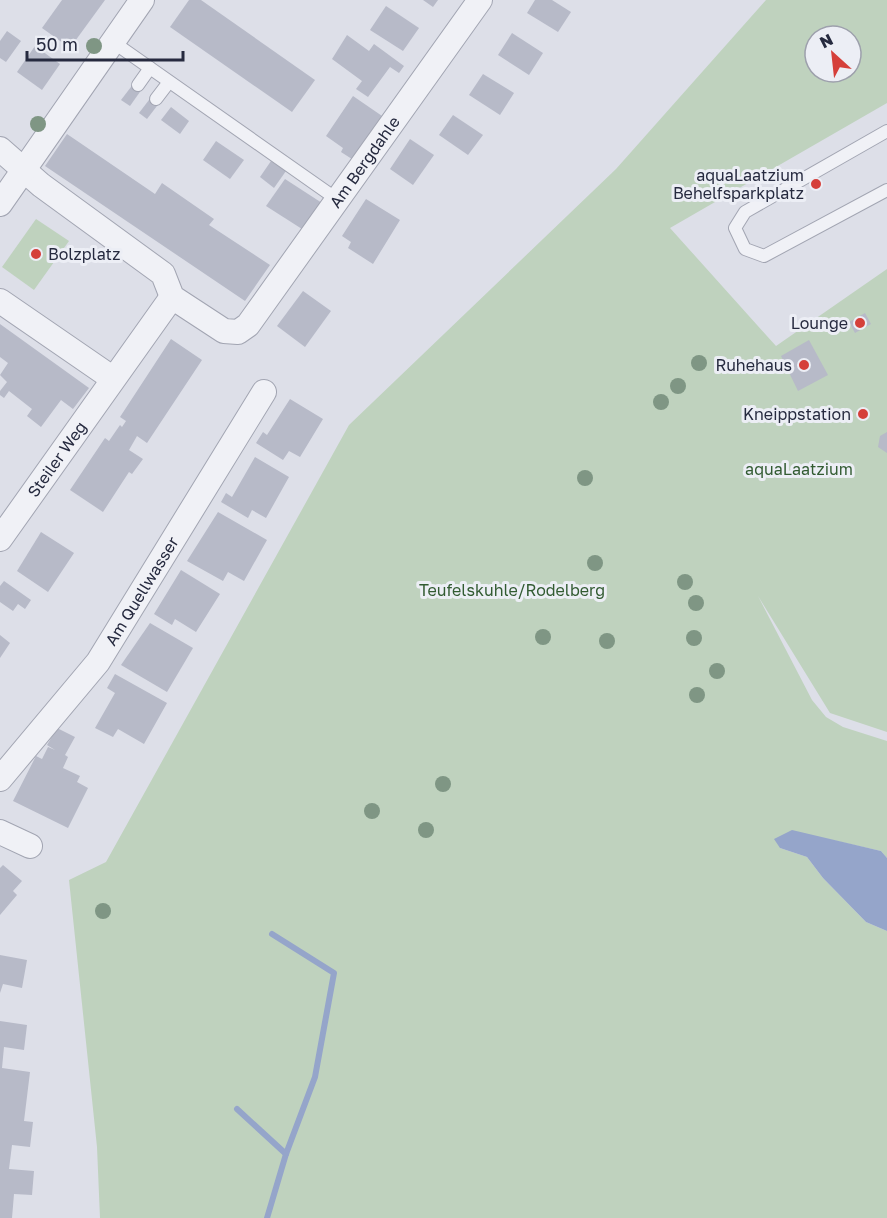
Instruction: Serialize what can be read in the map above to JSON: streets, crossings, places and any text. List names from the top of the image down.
{
  "streets": {
    "street": ["Am Bergdahle", "Steiler Weg", "Am Quellwasser"]
  },
  "crossings": [
    ["Am Bergdahle", "Steiler Weg"]
  ],
  "parks": ["aquaLaatzium", "Teufelskuhle/Rodelberg"],
  "places": [
    "aquaLaatzium Behelfsparkplatz",
    "Bolzplatz",
    "Lounge",
    "Ruhehaus",
    "Kneippstation"
  ],
  "scale_bar": "50 m",
  "north": "top left"
}
